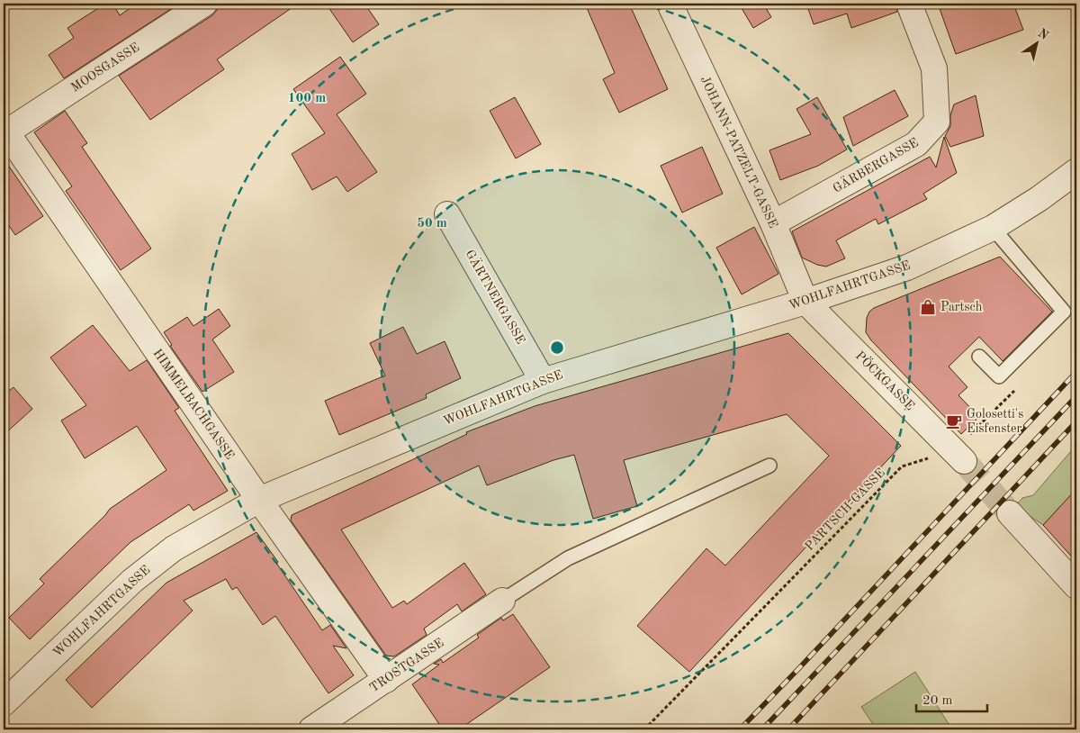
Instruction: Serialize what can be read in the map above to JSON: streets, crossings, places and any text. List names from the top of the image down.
{
  "streets": {
    "street": [
      "MOOSGASSE",
      "JOHANN-PATZELT-GASSE",
      "GÄRBERGASSE",
      "WOHLFAHRTGASSE",
      "GÄRTNERGASSE",
      "PÖCKGASSE",
      "HIMMELBACHGASSE",
      "TROSTGASSE"
    ],
    "path": ["PARTSCH-GASSE"]
  },
  "crossings": [
    ["MOOSGASSE", "HIMMELBACHGASSE"],
    ["JOHANN-PATZELT-GASSE", "GÄRBERGASSE"],
    ["JOHANN-PATZELT-GASSE", "WOHLFAHRTGASSE"],
    ["JOHANN-PATZELT-GASSE", "PÖCKGASSE"],
    ["WOHLFAHRTGASSE", "GÄRTNERGASSE"],
    ["WOHLFAHRTGASSE", "PÖCKGASSE"],
    ["WOHLFAHRTGASSE", "HIMMELBACHGASSE"],
    ["PÖCKGASSE", "PARTSCH-GASSE"],
    ["HIMMELBACHGASSE", "TROSTGASSE"]
  ],
  "places": {
    "shop": ["Partsch"],
    "cafe": ["Golosetti's Eisfenster"]
  },
  "scale_bar": "20 m",
  "north": "top right",
  "rings": ["100 m", "50 m"]
}
